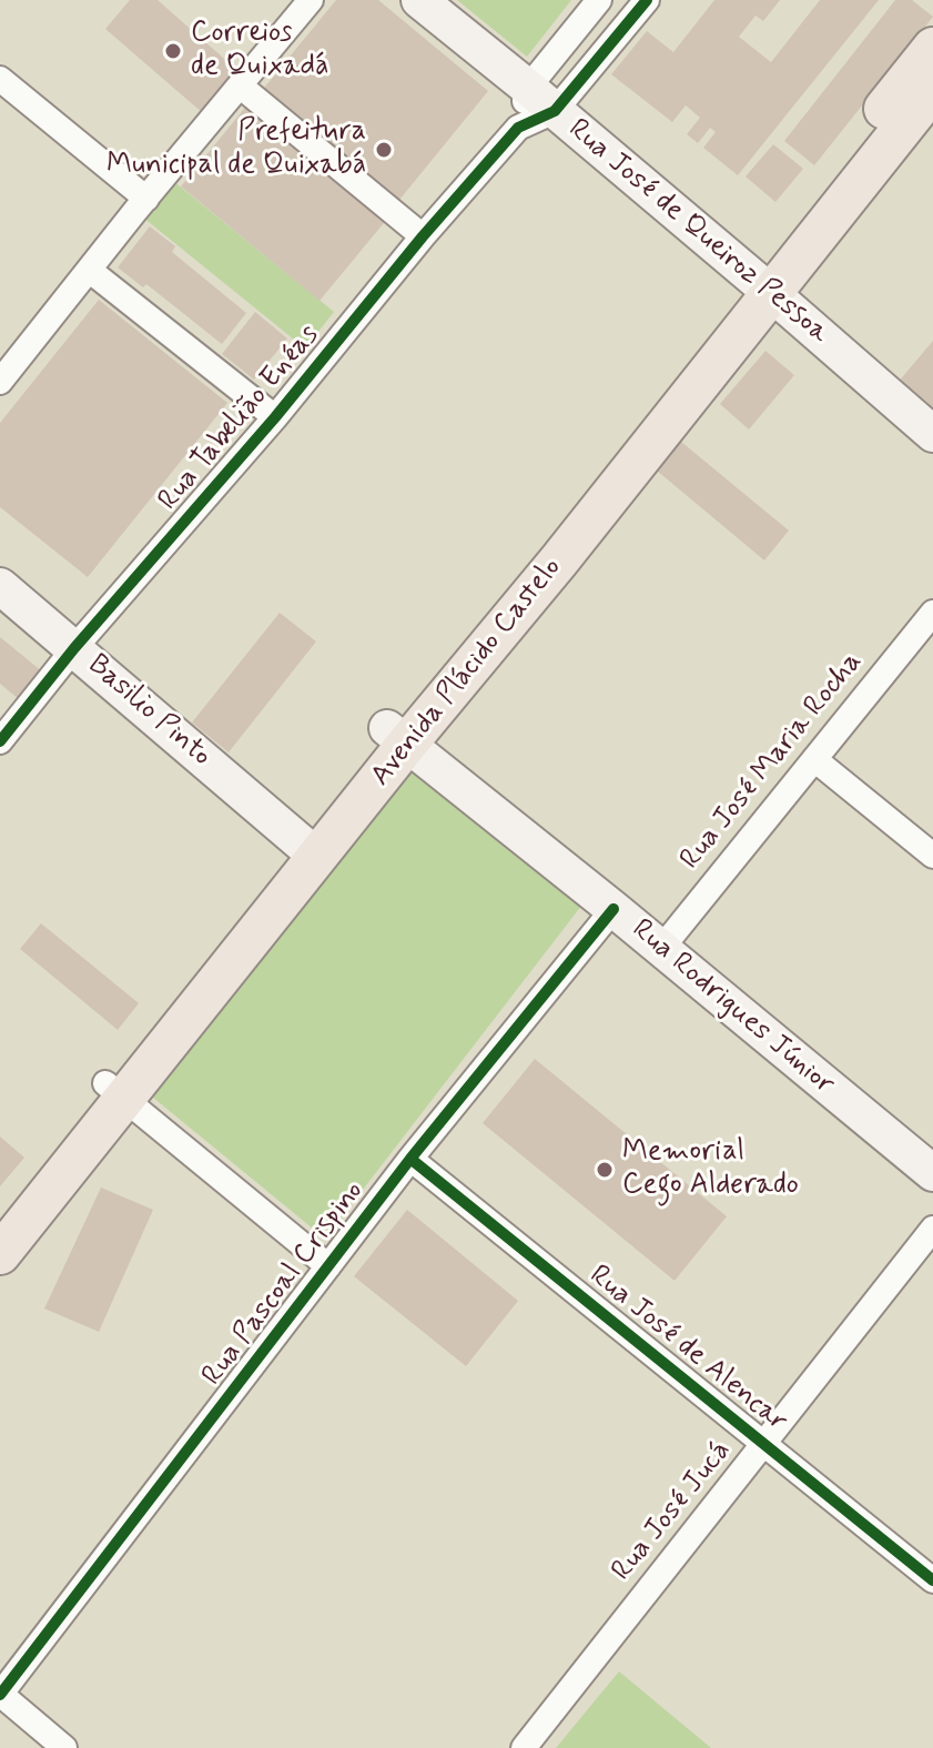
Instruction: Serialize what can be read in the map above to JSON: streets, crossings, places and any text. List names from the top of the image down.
{
  "streets": {
    "main road": [
      "Rua José de Queiroz Pessoa",
      "Avenida Plácido Castelo",
      "Basilio Pinto",
      "Rua Rodrigues Júnior"
    ],
    "street": [
      "Rua Tabelião Enéas",
      "Rua José Maria Rocha",
      "Rua Pascoal Crispino",
      "Rua José de Alencar",
      "Rua José Jucá"
    ]
  },
  "crossings": [
    ["Rua José de Queiroz Pessoa", "Rua Tabelião Enéas"],
    ["Rua José de Queiroz Pessoa", "Avenida Plácido Castelo"],
    ["Rua Tabelião Enéas", "Basilio Pinto"],
    ["Avenida Plácido Castelo", "Basilio Pinto"],
    ["Avenida Plácido Castelo", "Rua Rodrigues Júnior"],
    ["Rua José Maria Rocha", "Rua Rodrigues Júnior"],
    ["Rua Rodrigues Júnior", "Rua Pascoal Crispino"],
    ["Rua Pascoal Crispino", "Rua José de Alencar"],
    ["Rua José de Alencar", "Rua José Jucá"]
  ],
  "places": ["Correios de Quixadá", "Prefeitura Municipal de Quixabá", "Memorial Cego Alderado"]
}
